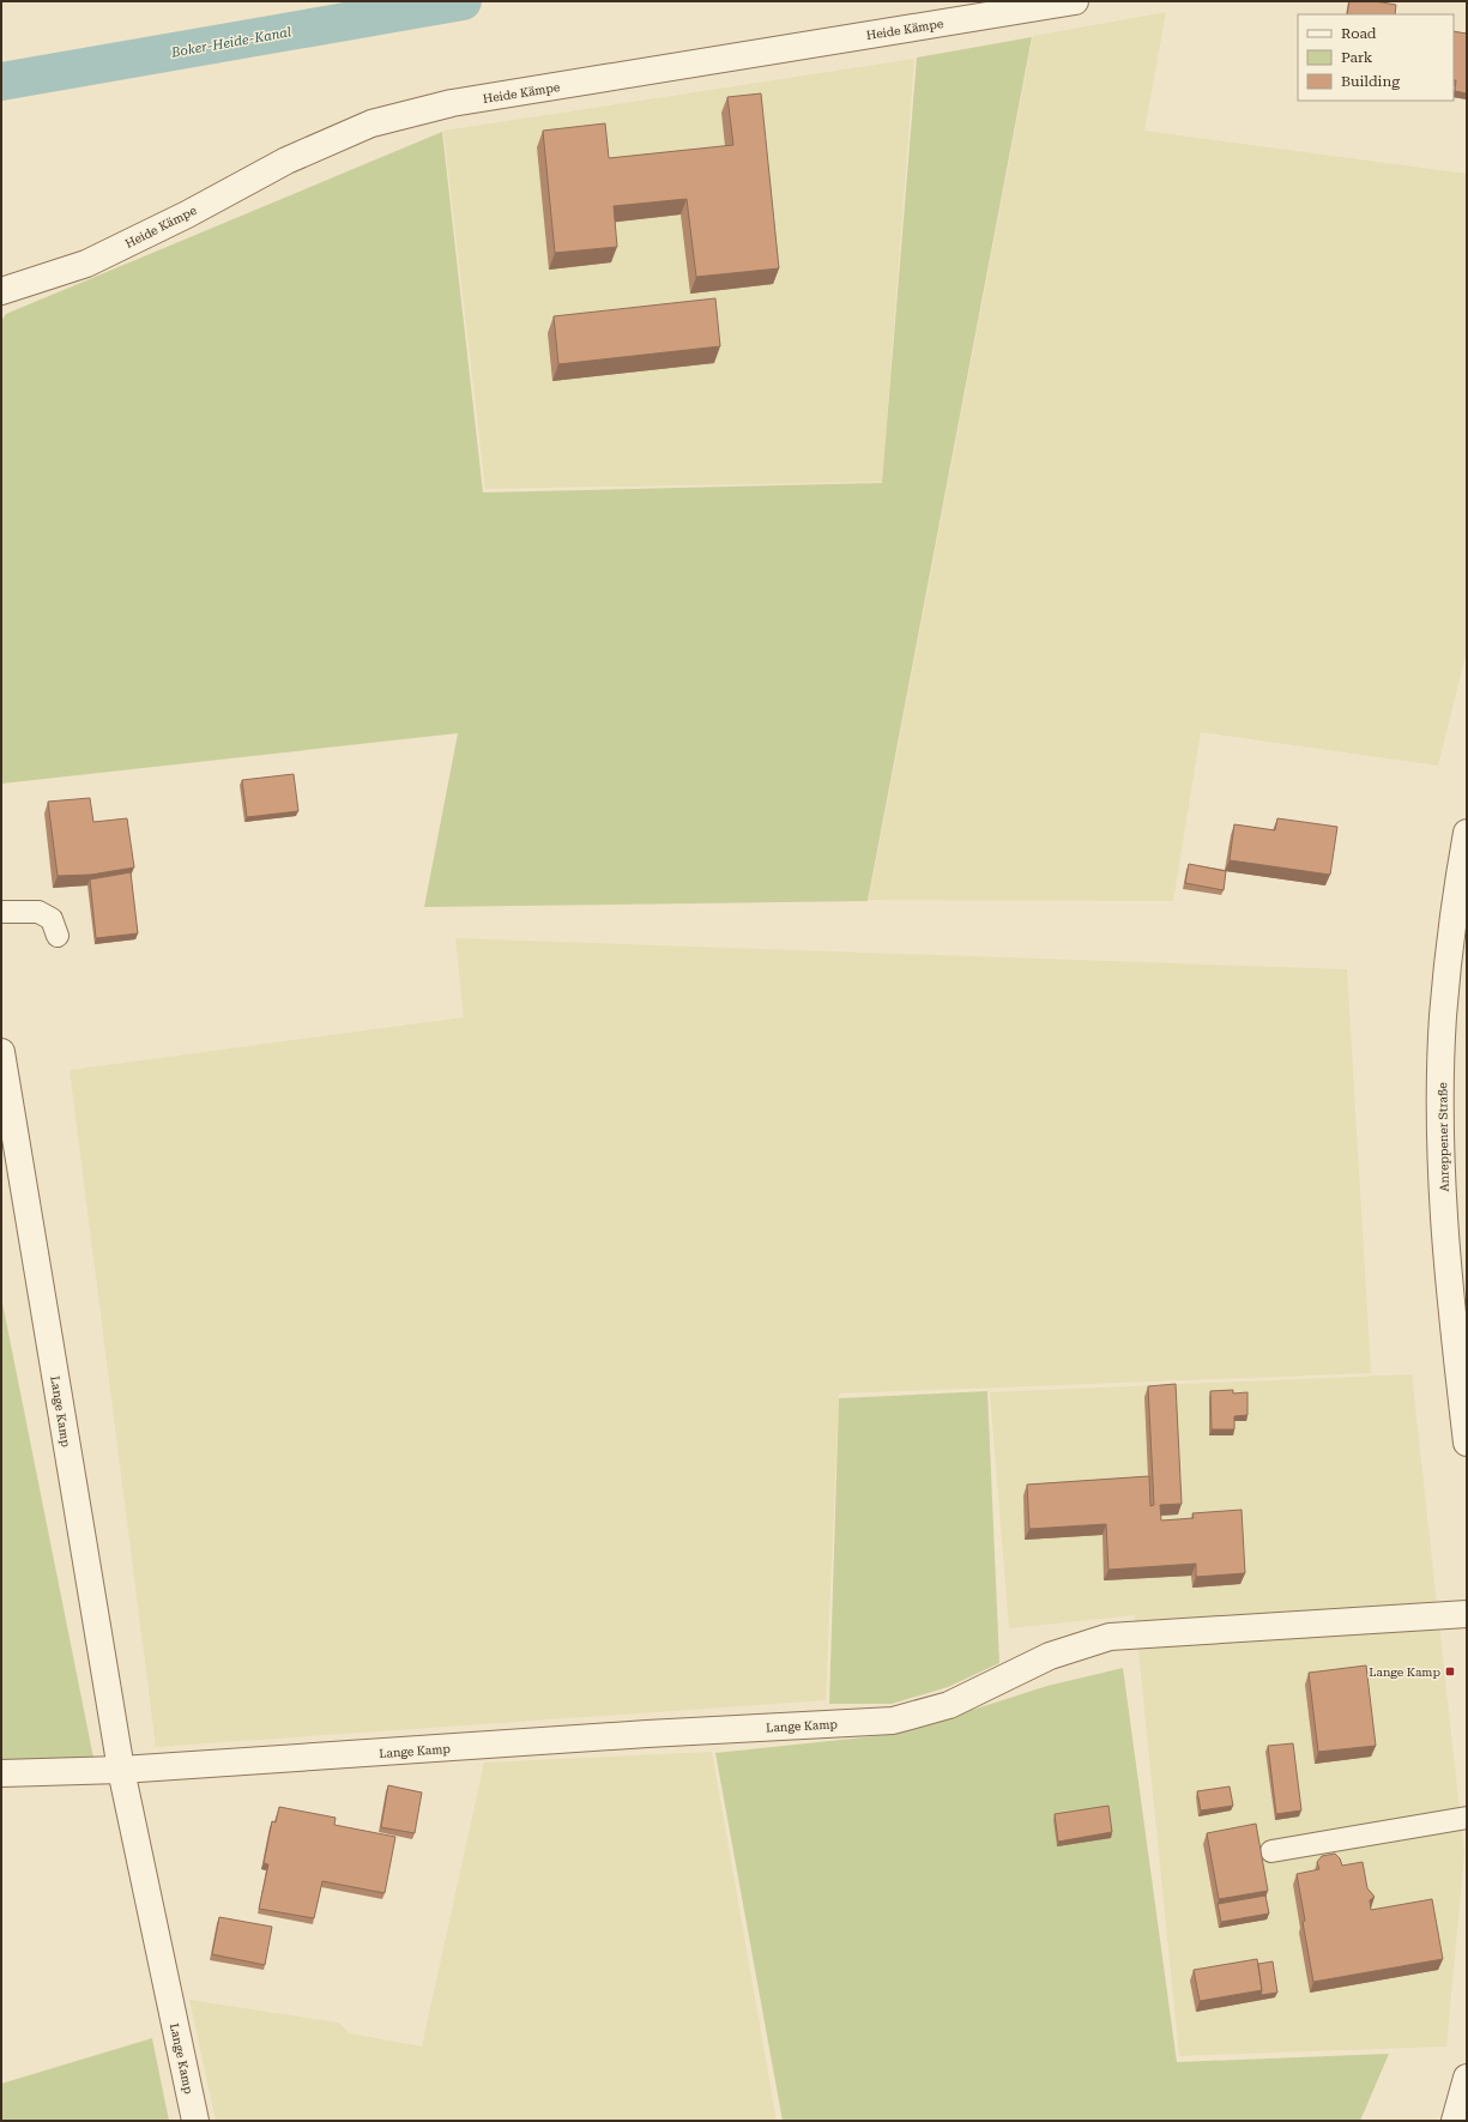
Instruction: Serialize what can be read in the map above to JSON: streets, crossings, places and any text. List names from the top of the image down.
{
  "streets": {
    "street": ["Heide Kämpe", "Anreppener Straße", "Lange Kamp"]
  },
  "water": ["Boker-Heide-Kanal"],
  "places": {
    "transit": ["Lange Kamp"]
  },
  "legend": ["Road", "Park", "Building"]
}
